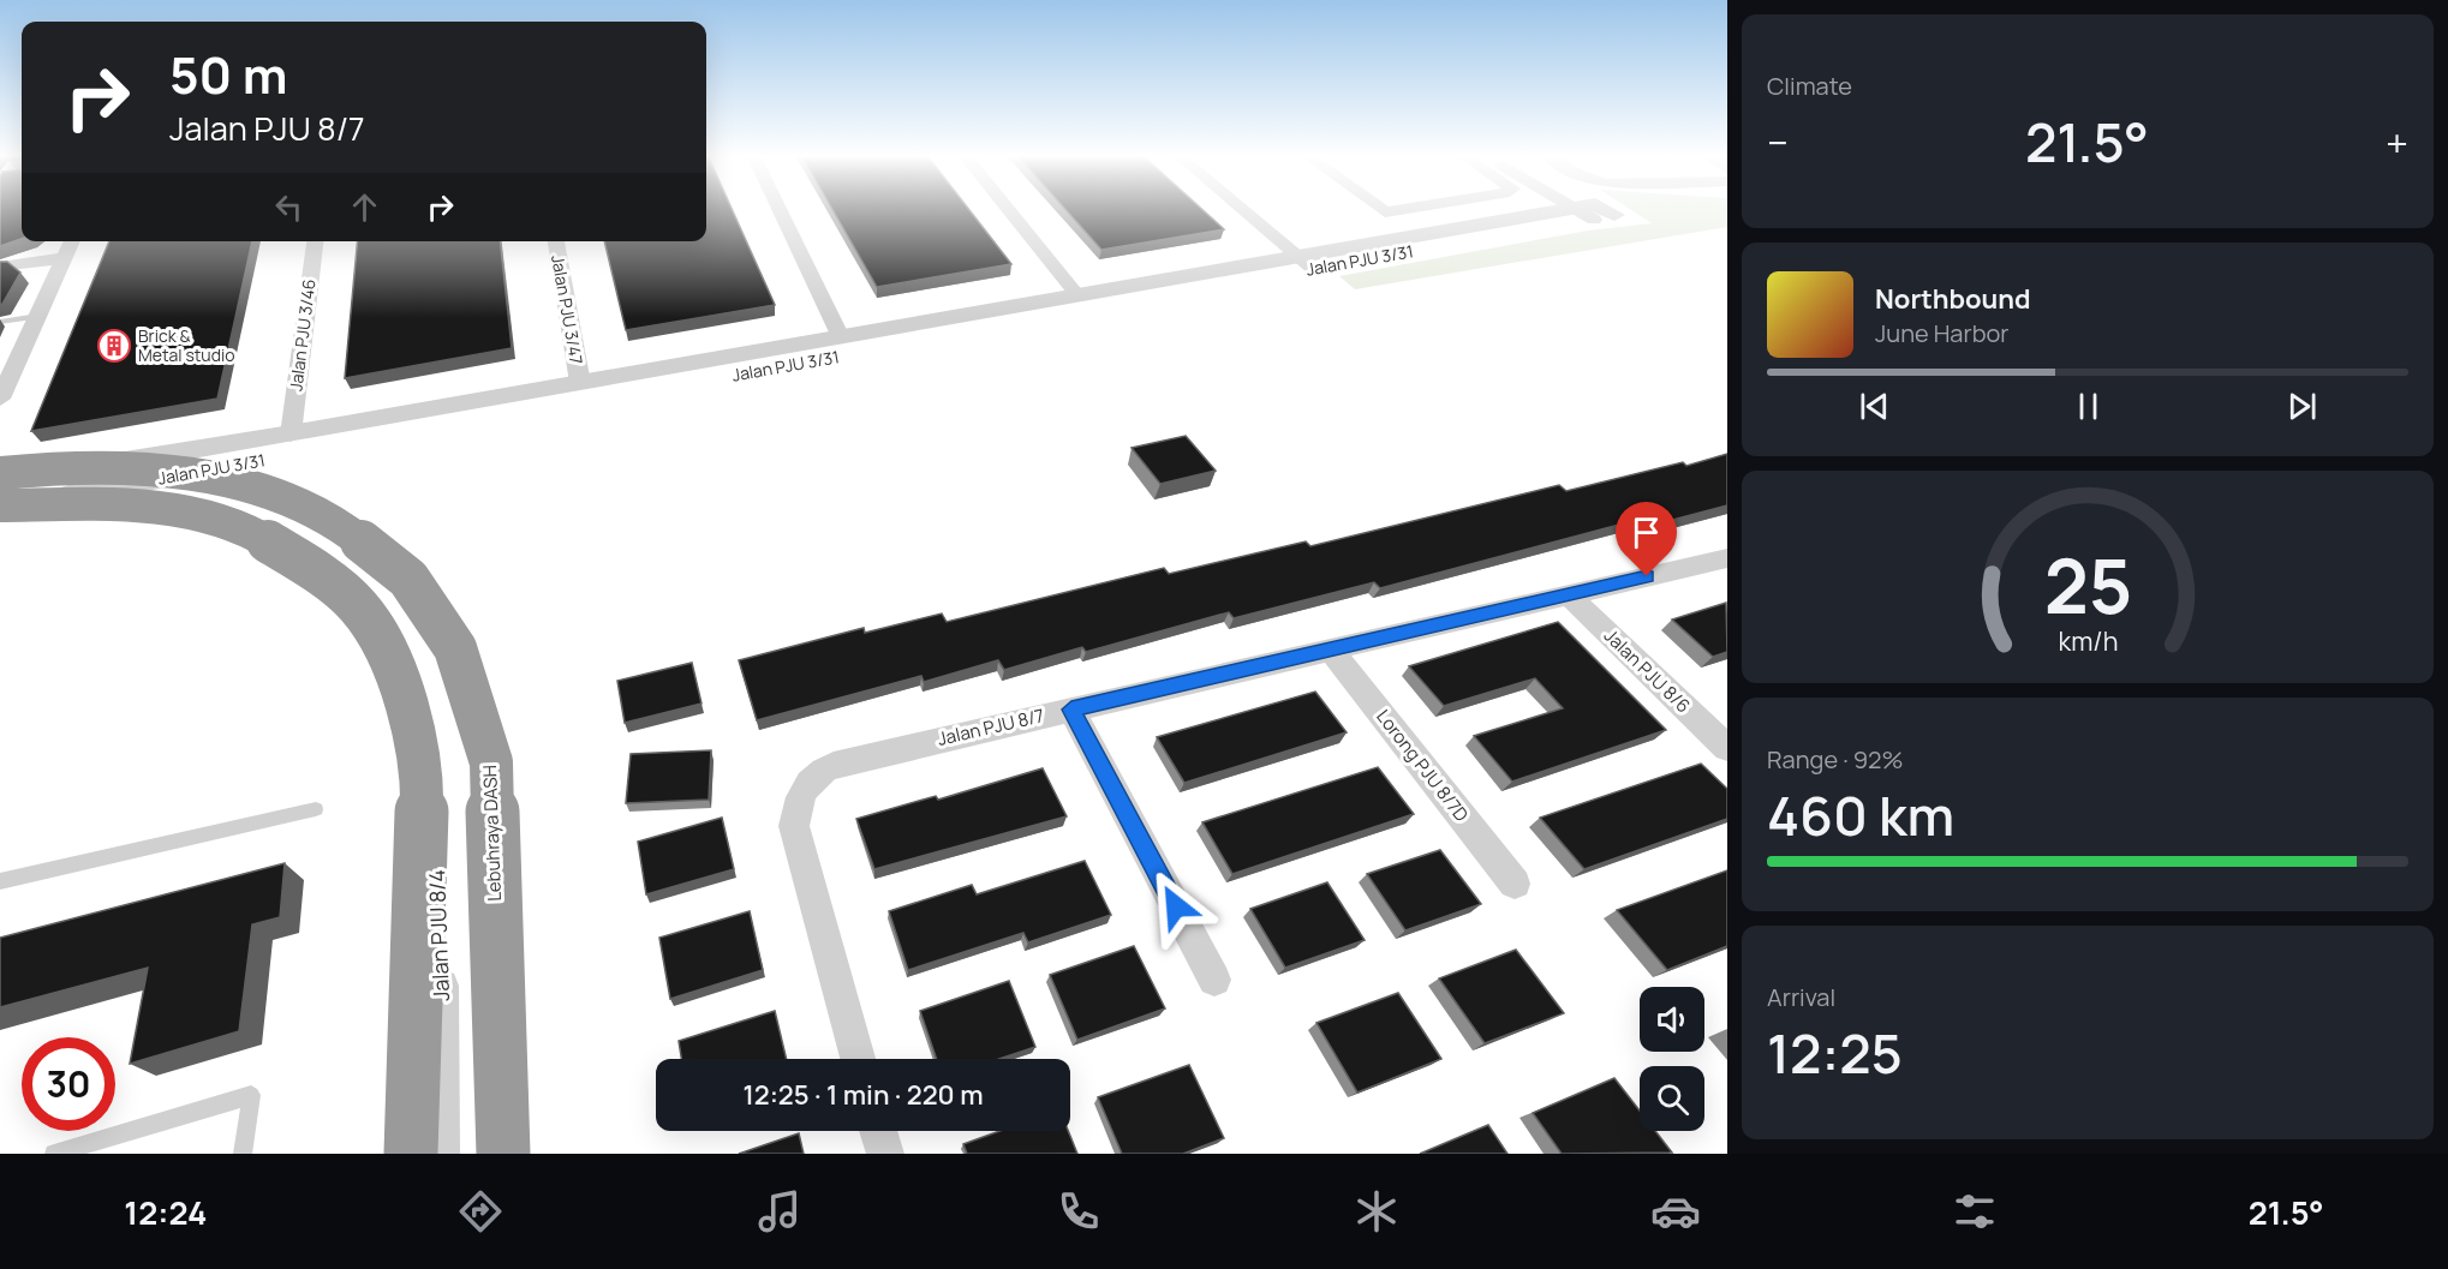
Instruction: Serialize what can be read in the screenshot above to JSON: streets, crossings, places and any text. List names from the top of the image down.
{
  "streets": {
    "highway": ["Lebuhraya DASH"],
    "street": [
      "Jalan PJU 3/31",
      "Jalan PJU 3/47",
      "Jalan PJU 3/46",
      "Jalan PJU 8/6",
      "Jalan PJU 8/7",
      "Lorong PJU 8/7D",
      "Jalan PJU 8/4"
    ]
  },
  "crossings": [
    ["Jalan PJU 3/31", "Jalan PJU 3/47"],
    ["Jalan PJU 3/31", "Jalan PJU 3/46"],
    ["Jalan PJU 8/6", "Jalan PJU 8/7"],
    ["Jalan PJU 8/7", "Lorong PJU 8/7D"]
  ],
  "places": {
    "building": ["Brick & Metal studio"]
  },
  "page": {
    "tile": [
      "Climate",
      ["Range · 92%", "460 km"],
      ["Arrival", "12:25"]
    ],
    "turn": ["50 m", "Jalan PJU 8/7"],
    "heat": ["−", "21.5°", "+"],
    "song": ["Northbound", "June Harbor"],
    "limit": "30",
    "trip": "12:25 · 1 min · 220 m",
    "tabs": ["12:24", "21.5°"],
    "gauge": ["25", "km/h"]
  }
}
